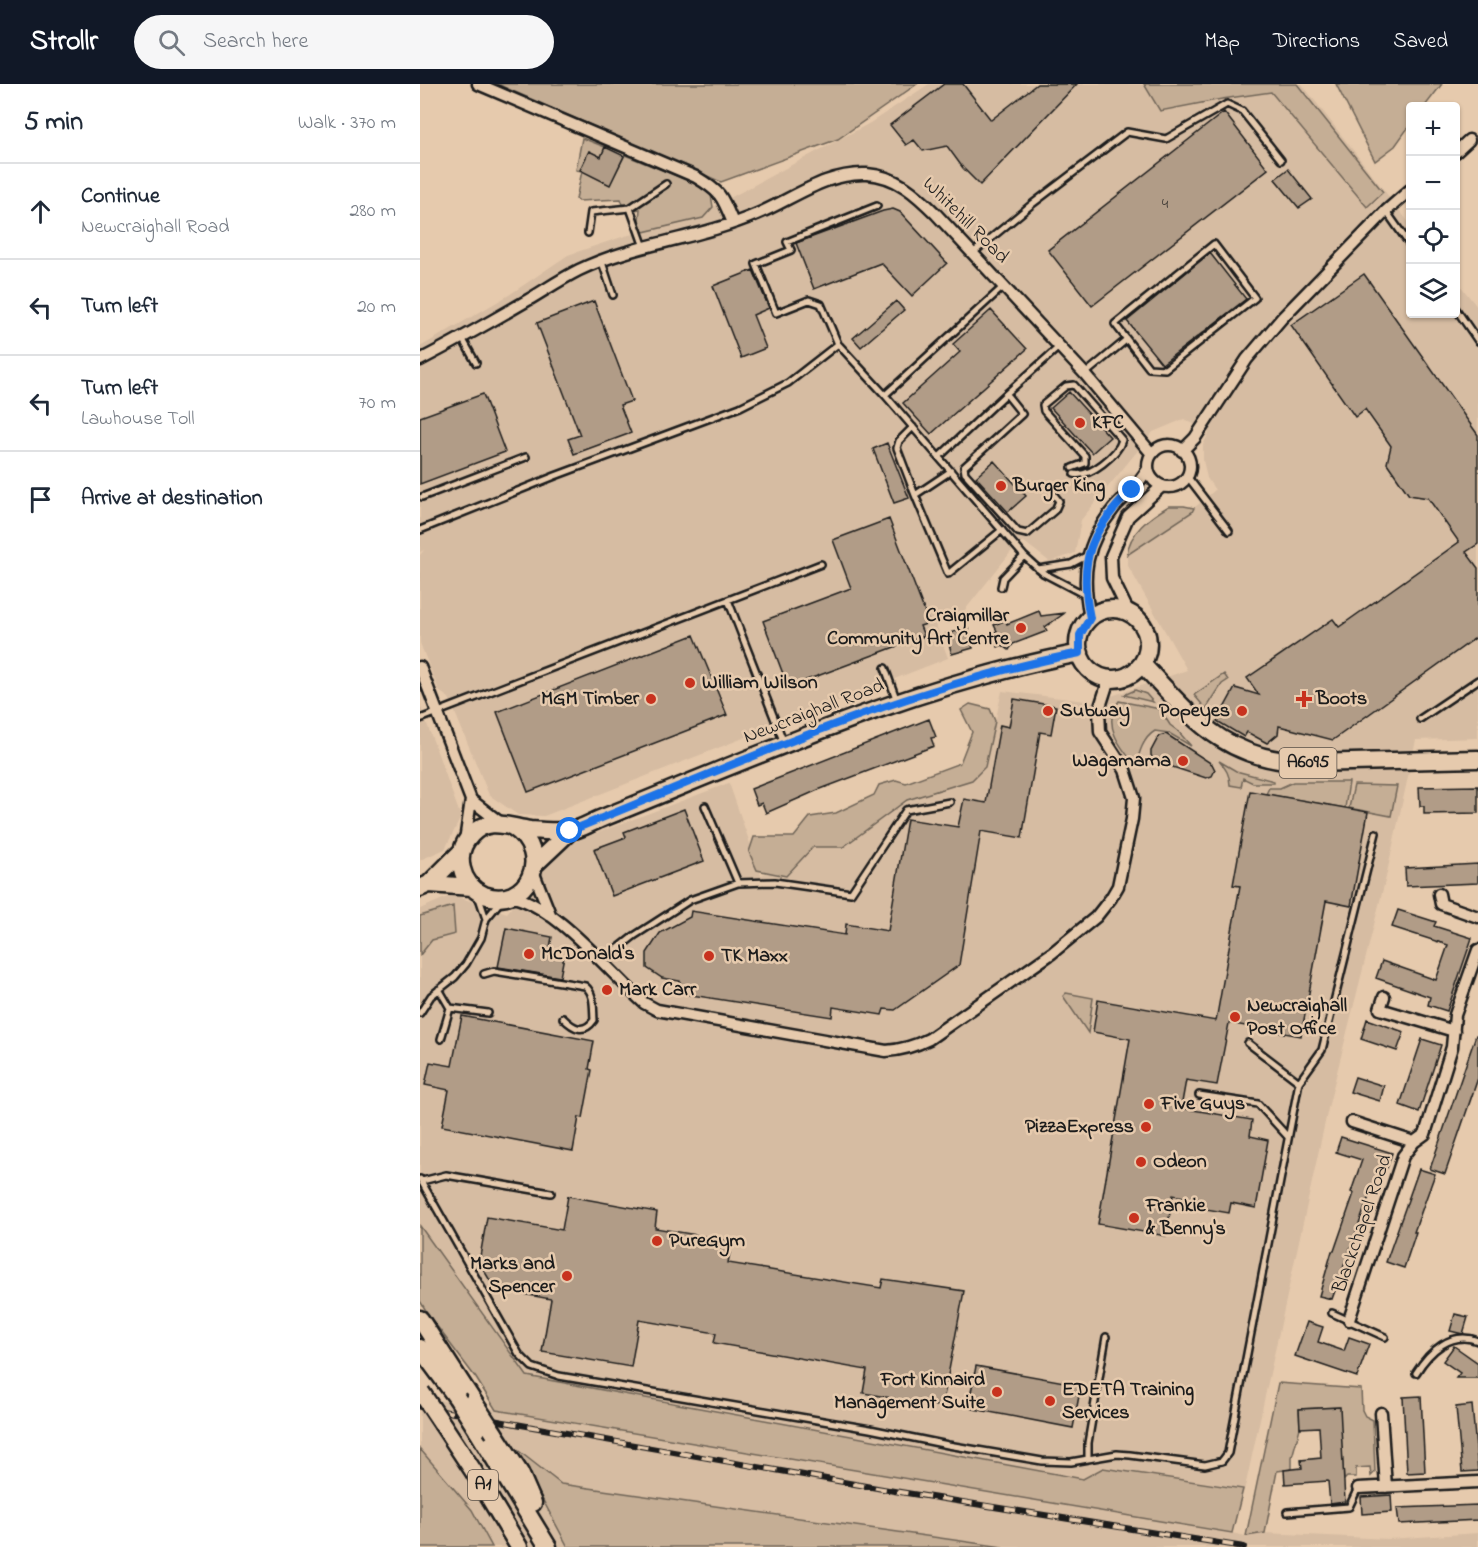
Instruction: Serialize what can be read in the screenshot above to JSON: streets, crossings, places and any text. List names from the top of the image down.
{
  "streets": {
    "main road": ["Newcraighall Road", "A6095", "A1"],
    "street": ["Whitehill Road", "Blackchapel Road"]
  },
  "crossings": [
    ["Newcraighall Road", "A6095"]
  ],
  "places": {
    "other": [
      "KFC",
      "Burger King",
      "Craigmillar Community Art Centre",
      "William Wilson",
      "MGM Timber",
      "Subway",
      "Popeyes",
      "Wagamama",
      "McDonald's",
      "TK Maxx",
      "Mark Carr",
      "Newcraighall Post Office",
      "Five Guys",
      "PizzaExpress",
      "Odeon",
      "Frankie & Benny's",
      "PureGym",
      "Marks and Spencer",
      "Fort Kinnaird Management Suite",
      "EDETA Training Services"
    ],
    "health": ["Boots"]
  },
  "house_numbers": ["4"],
  "page": {
    "header": "Strollr",
    "search": "Search here",
    "nav": ["Map", "Directions", "Saved"],
    "heading": ["5 min", "Walk · 370 m"],
    "map_buttons": ["+", "−"],
    "list": [
      ["Continue", "Newcraighall Road", "280 m"],
      ["Turn left", "20 m"],
      ["Turn left", "Lawhouse Toll", "70 m"],
      "Arrive at destination"
    ]
  }
}
